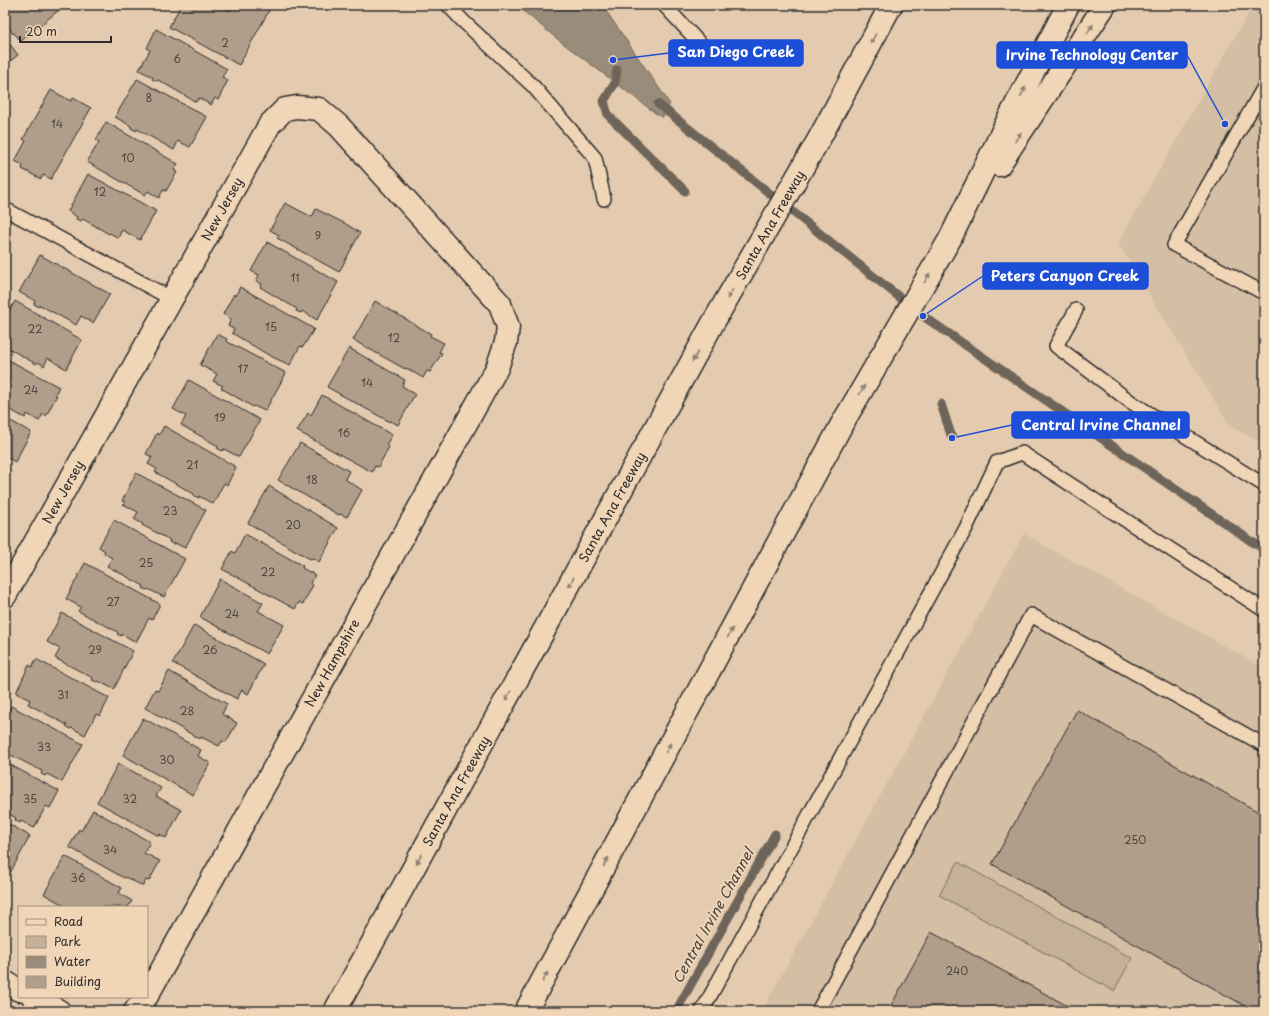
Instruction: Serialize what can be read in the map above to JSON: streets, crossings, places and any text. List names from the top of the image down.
{
  "streets": {
    "main road": ["New Jersey", "Santa Ana Freeway", "New Hampshire"]
  },
  "crossings": [
    ["New Jersey", "New Hampshire"]
  ],
  "water": ["Central Irvine Channel"],
  "places": [
    "San Diego Creek",
    "Irvine Technology Center",
    "Peters Canyon Creek",
    "Central Irvine Channel"
  ],
  "house_numbers": [
    "2",
    "6",
    "8",
    "14",
    "10",
    "12",
    "9",
    "11",
    "15",
    "22",
    "12",
    "17",
    "14",
    "24",
    "19",
    "16",
    "21",
    "18",
    "23",
    "20",
    "25",
    "22",
    "27",
    "24",
    "29",
    "26",
    "31",
    "28",
    "33",
    "30",
    "35",
    "32",
    "250",
    "34",
    "36",
    "240"
  ],
  "legend": [
    "Road",
    "Park",
    "Water",
    "Building"
  ],
  "scale_bar": "20 m"
}
